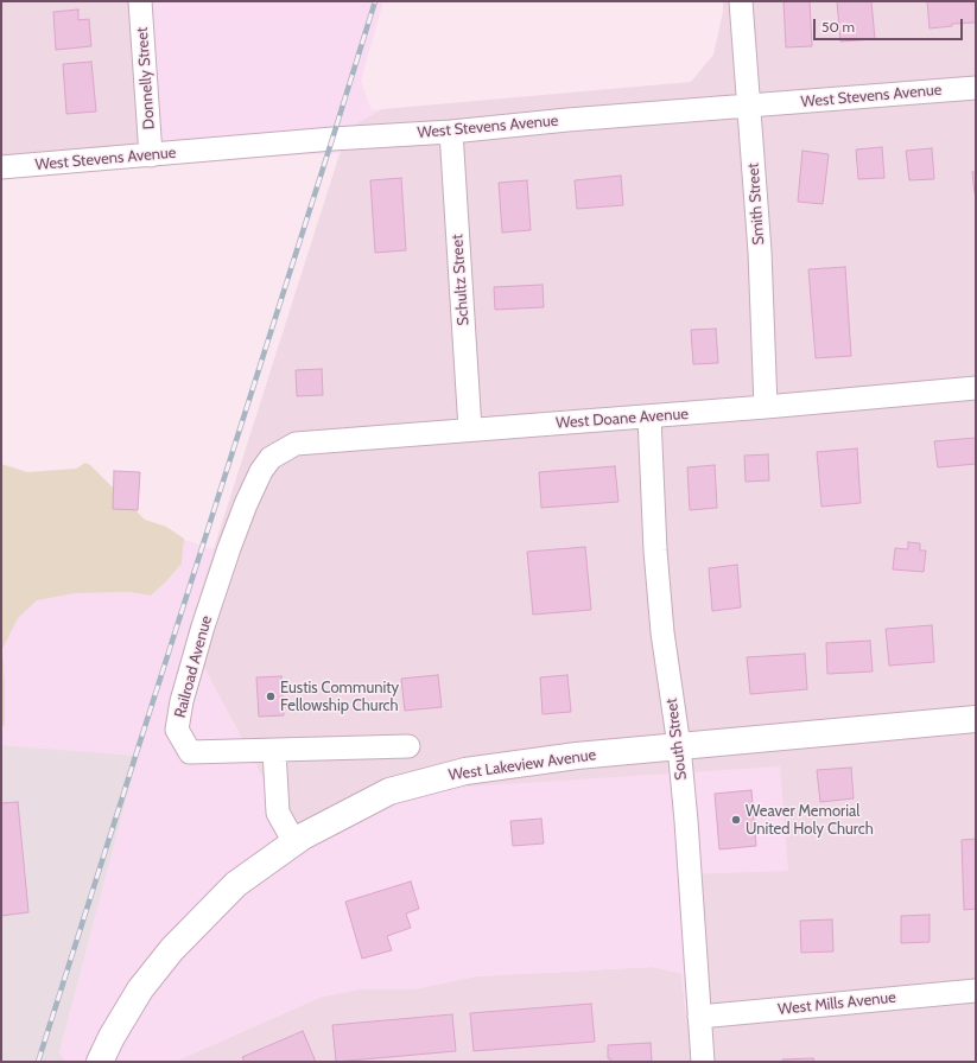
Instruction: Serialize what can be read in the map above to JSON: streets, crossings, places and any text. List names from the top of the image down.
{
  "streets": {
    "street": [
      "Donnelly Street",
      "West Stevens Avenue",
      "Smith Street",
      "Schultz Street",
      "West Doane Avenue",
      "Railroad Avenue",
      "South Street",
      "West Lakeview Avenue",
      "West Mills Avenue"
    ]
  },
  "crossings": [
    ["Donnelly Street", "West Stevens Avenue"],
    ["West Stevens Avenue", "Smith Street"],
    ["West Stevens Avenue", "Schultz Street"],
    ["Smith Street", "West Doane Avenue"],
    ["Schultz Street", "West Doane Avenue"],
    ["West Doane Avenue", "Railroad Avenue"],
    ["West Doane Avenue", "South Street"],
    ["South Street", "West Lakeview Avenue"],
    ["South Street", "West Mills Avenue"]
  ],
  "places": ["Eustis Community Fellowship Church", "Weaver Memorial United Holy Church"],
  "scale_bar": "50 m"
}
